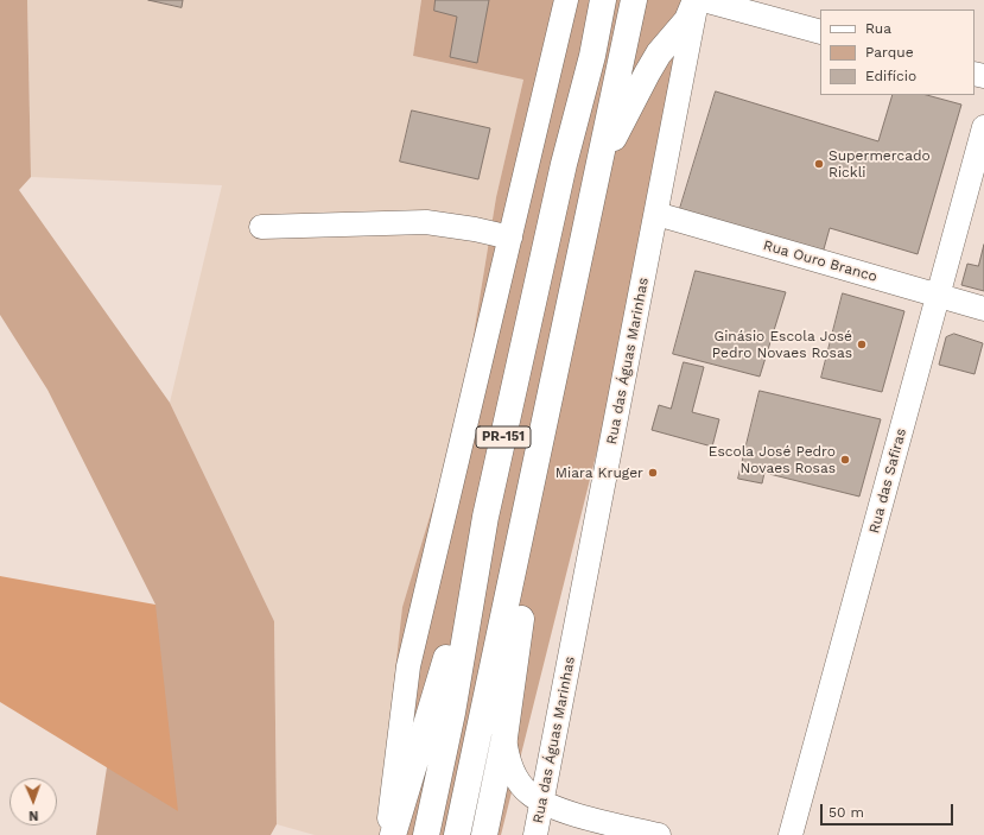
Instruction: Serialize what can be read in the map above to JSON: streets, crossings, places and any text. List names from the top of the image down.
{
  "streets": {
    "highway": ["PR-151"],
    "street": ["Rua Ouro Branco", "Rua das Águas Marinhas", "Rua das Safiras"]
  },
  "crossings": [
    ["Rua Ouro Branco", "Rua das Águas Marinhas"],
    ["Rua Ouro Branco", "Rua das Safiras"]
  ],
  "places": [
    "Supermercado Rickli",
    "Ginásio Escola José Pedro Novaes Rosas",
    "Escola José Pedro Novaes Rosas",
    "Miara Kruger"
  ],
  "legend": ["Rua", "Parque", "Edifício"],
  "scale_bar": "50 m",
  "north": "bottom"
}
